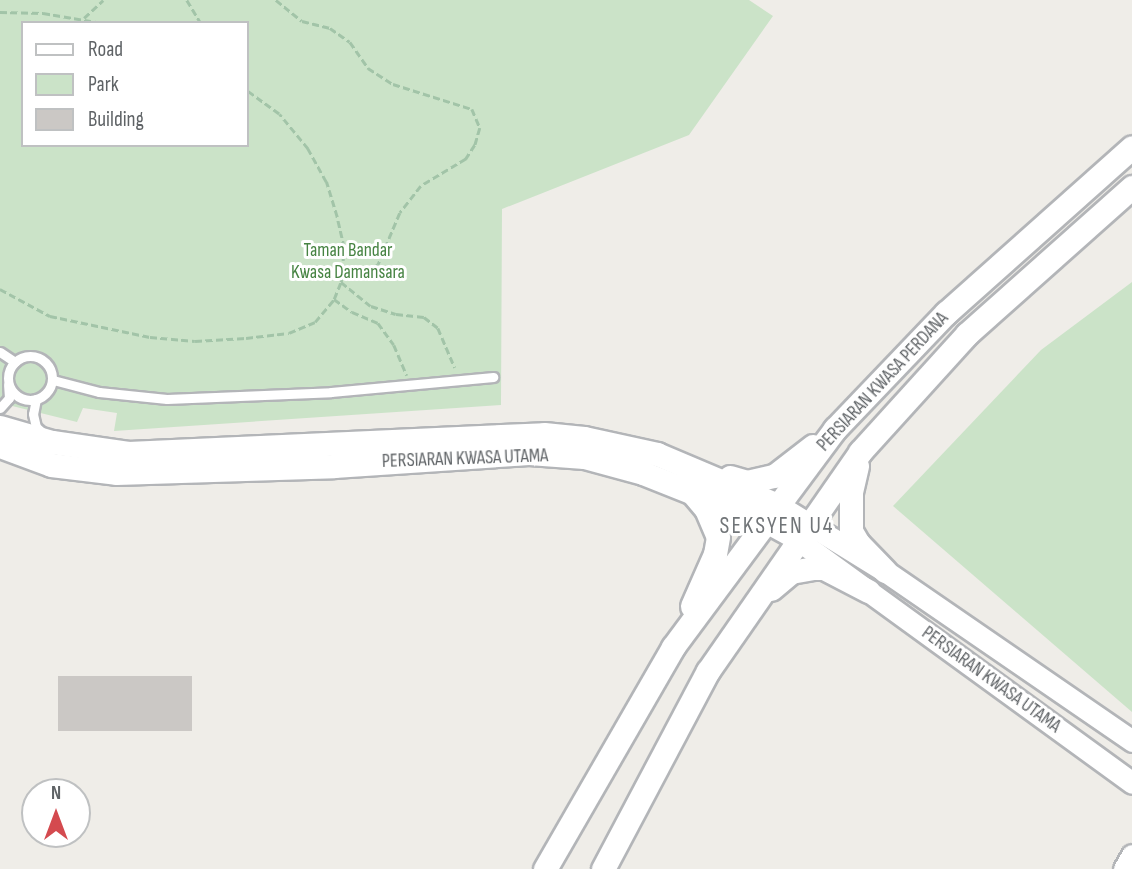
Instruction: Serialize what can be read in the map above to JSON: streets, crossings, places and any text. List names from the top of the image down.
{
  "streets": {
    "main road": ["PERSIARAN KWASA PERDANA", "PERSIARAN KWASA UTAMA"]
  },
  "crossings": [
    ["PERSIARAN KWASA PERDANA", "PERSIARAN KWASA UTAMA"]
  ],
  "districts": ["SEKSYEN U4"],
  "parks": ["Taman Bandar Kwasa Damansara"],
  "legend": ["Road", "Park", "Building"],
  "north": "top"
}
